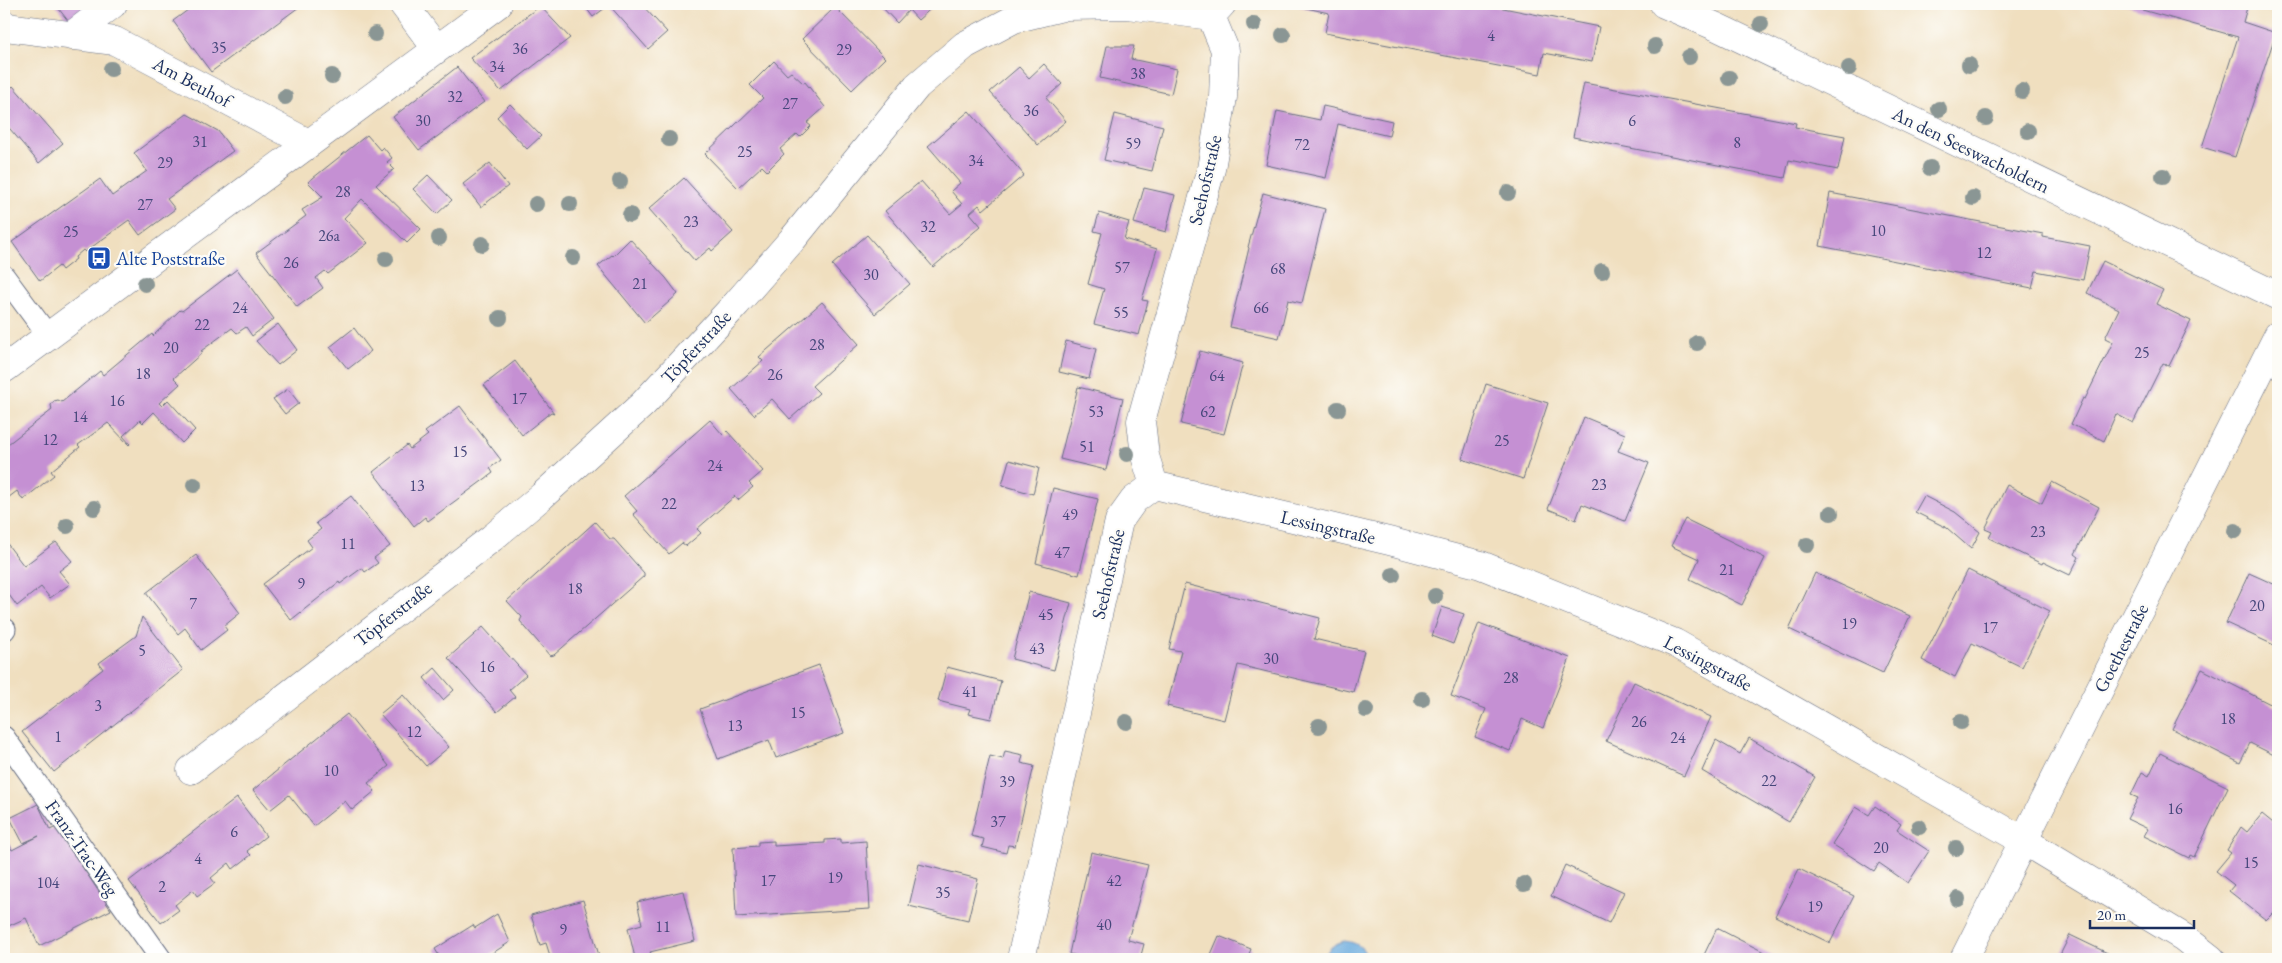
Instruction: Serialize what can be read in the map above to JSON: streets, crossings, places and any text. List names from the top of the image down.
{
  "streets": {
    "street": [
      "Am Beuhof",
      "An den Seeswacholdern",
      "Seehofstraße",
      "Töpferstraße",
      "Lessingstraße",
      "Goethestraße"
    ],
    "lane": ["Franz-Trac-Weg"]
  },
  "crossings": [
    ["Seehofstraße", "Töpferstraße"],
    ["Seehofstraße", "Lessingstraße"],
    ["Lessingstraße", "Goethestraße"]
  ],
  "places": {
    "bus stop": ["Alte Poststraße"]
  },
  "house_numbers": [
    "4",
    "35",
    "36",
    "29",
    "34",
    "38",
    "32",
    "27",
    "36",
    "30",
    "6",
    "31",
    "8",
    "59",
    "72",
    "25",
    "34",
    "29",
    "28",
    "27",
    "23",
    "32",
    "10",
    "25",
    "26a",
    "12",
    "26",
    "57",
    "68",
    "30",
    "21",
    "24",
    "66",
    "55",
    "22",
    "28",
    "20",
    "25",
    "18",
    "26",
    "64",
    "17",
    "16",
    "53",
    "62",
    "14",
    "12",
    "25",
    "51",
    "15",
    "24",
    "23",
    "13",
    "22",
    "49",
    "23",
    "11",
    "47",
    "21",
    "9",
    "18",
    "7",
    "20",
    "45",
    "19",
    "17",
    "43",
    "5",
    "30",
    "16",
    "28",
    "41",
    "3",
    "15",
    "18",
    "26",
    "13",
    "12",
    "1",
    "24",
    "10",
    "22",
    "39",
    "16",
    "37",
    "6",
    "20",
    "4",
    "15",
    "19",
    "17",
    "42",
    "104",
    "2",
    "35",
    "19",
    "40",
    "11",
    "9"
  ],
  "scale_bar": "20 m"
}
